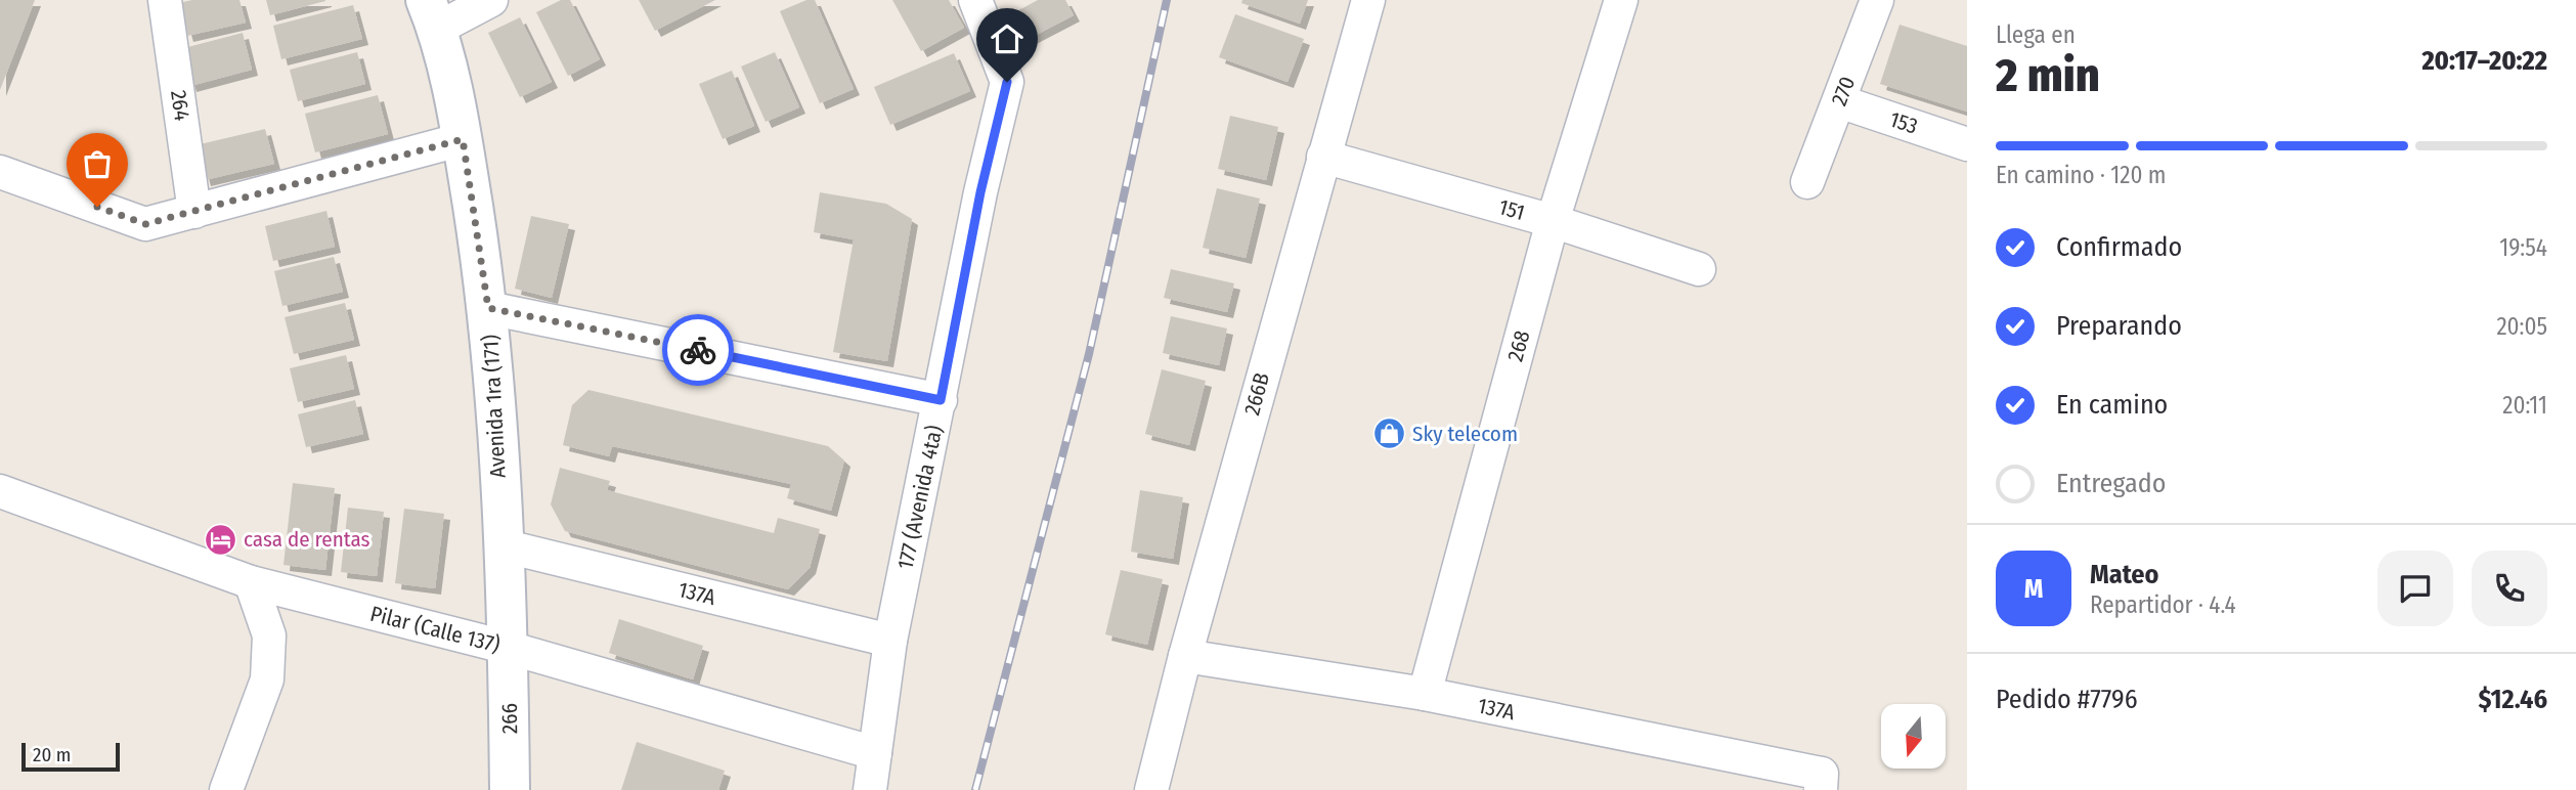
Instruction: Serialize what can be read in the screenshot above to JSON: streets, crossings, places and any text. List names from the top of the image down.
{
  "streets": {
    "street": [
      "270",
      "264",
      "153",
      "151",
      "268",
      "266B",
      "Avenida 1ra (171)",
      "177 (Avenida 4ta)",
      "137A",
      "Pilar (Calle 137)",
      "266"
    ]
  },
  "crossings": [
    ["270", "153"],
    ["151", "268"],
    ["151", "266B"],
    ["268", "137A"],
    ["266B", "137A"],
    ["Avenida 1ra (171)", "137A"],
    ["Avenida 1ra (171)", "Pilar (Calle 137)"],
    ["Avenida 1ra (171)", "266"],
    ["177 (Avenida 4ta)", "137A"],
    ["177 (Avenida 4ta)", "Pilar (Calle 137)"],
    ["Pilar (Calle 137)", "266"]
  ],
  "places": {
    "shop": ["Sky telecom"],
    "hotel": ["casa de rentas"]
  },
  "scale_bar": "20 m",
  "north": "bottom",
  "page": {
    "heading": ["2 min", "Llega en", "20:17–20:22"],
    "panel": [
      "Mateo",
      "Repartidor · 4.4",
      "Pedido #7796",
      "$12.46"
    ],
    "bar": "En camino · 120 m",
    "list": [
      ["Confirmado", "19:54"],
      ["Preparando", "20:05"],
      ["En camino", "20:11"],
      "Entregado"
    ],
    "round": "M",
    "scale": "20 m"
  }
}
